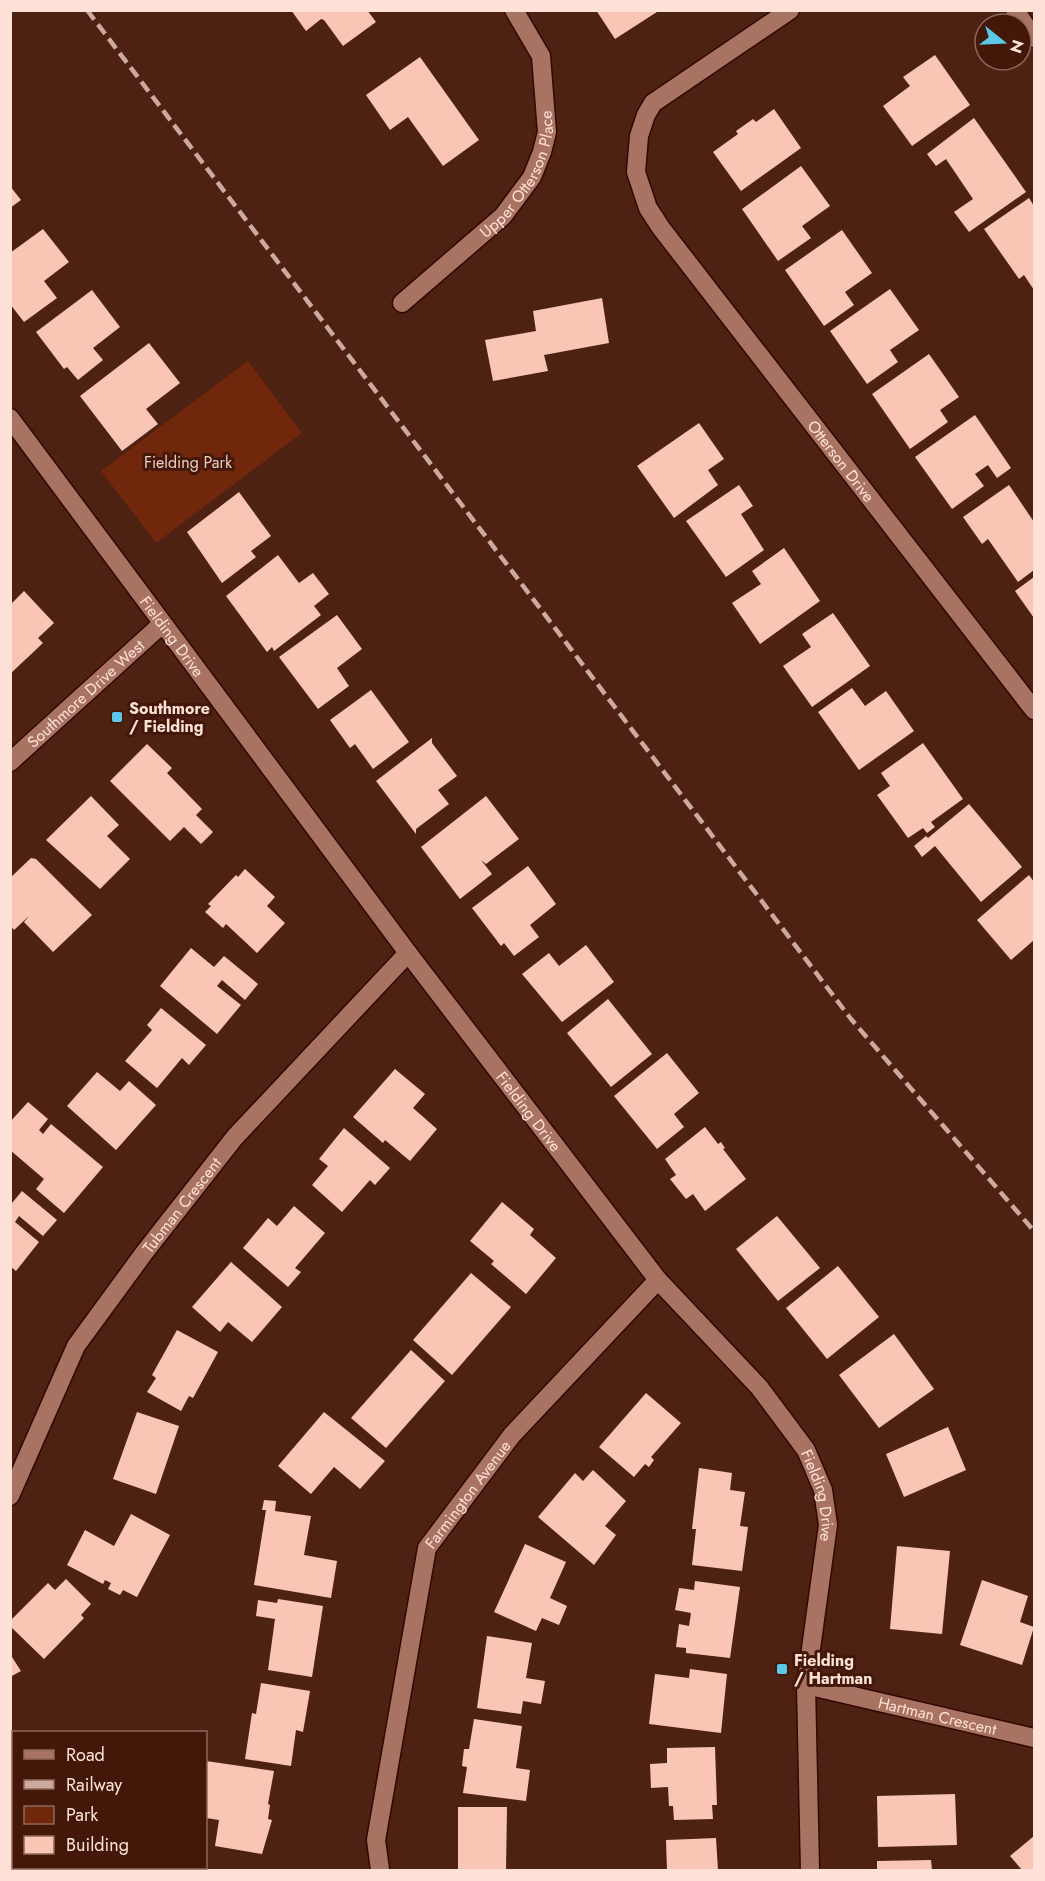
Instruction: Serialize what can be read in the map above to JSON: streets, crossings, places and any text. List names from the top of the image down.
{
  "streets": {
    "street": [
      "Upper Otterson Place",
      "Otterson Drive",
      "Fielding Drive",
      "Southmore Drive West",
      "Tubman Crescent",
      "Farmington Avenue",
      "Hartman Crescent"
    ]
  },
  "crossings": [
    ["Fielding Drive", "Southmore Drive West"],
    ["Fielding Drive", "Tubman Crescent"],
    ["Fielding Drive", "Farmington Avenue"],
    ["Fielding Drive", "Hartman Crescent"]
  ],
  "parks": ["Fielding Park"],
  "places": {
    "transit": ["Southmore / Fielding", "Fielding / Hartman"]
  },
  "legend": [
    "Road",
    "Railway",
    "Park",
    "Building"
  ],
  "north": "right"
}
